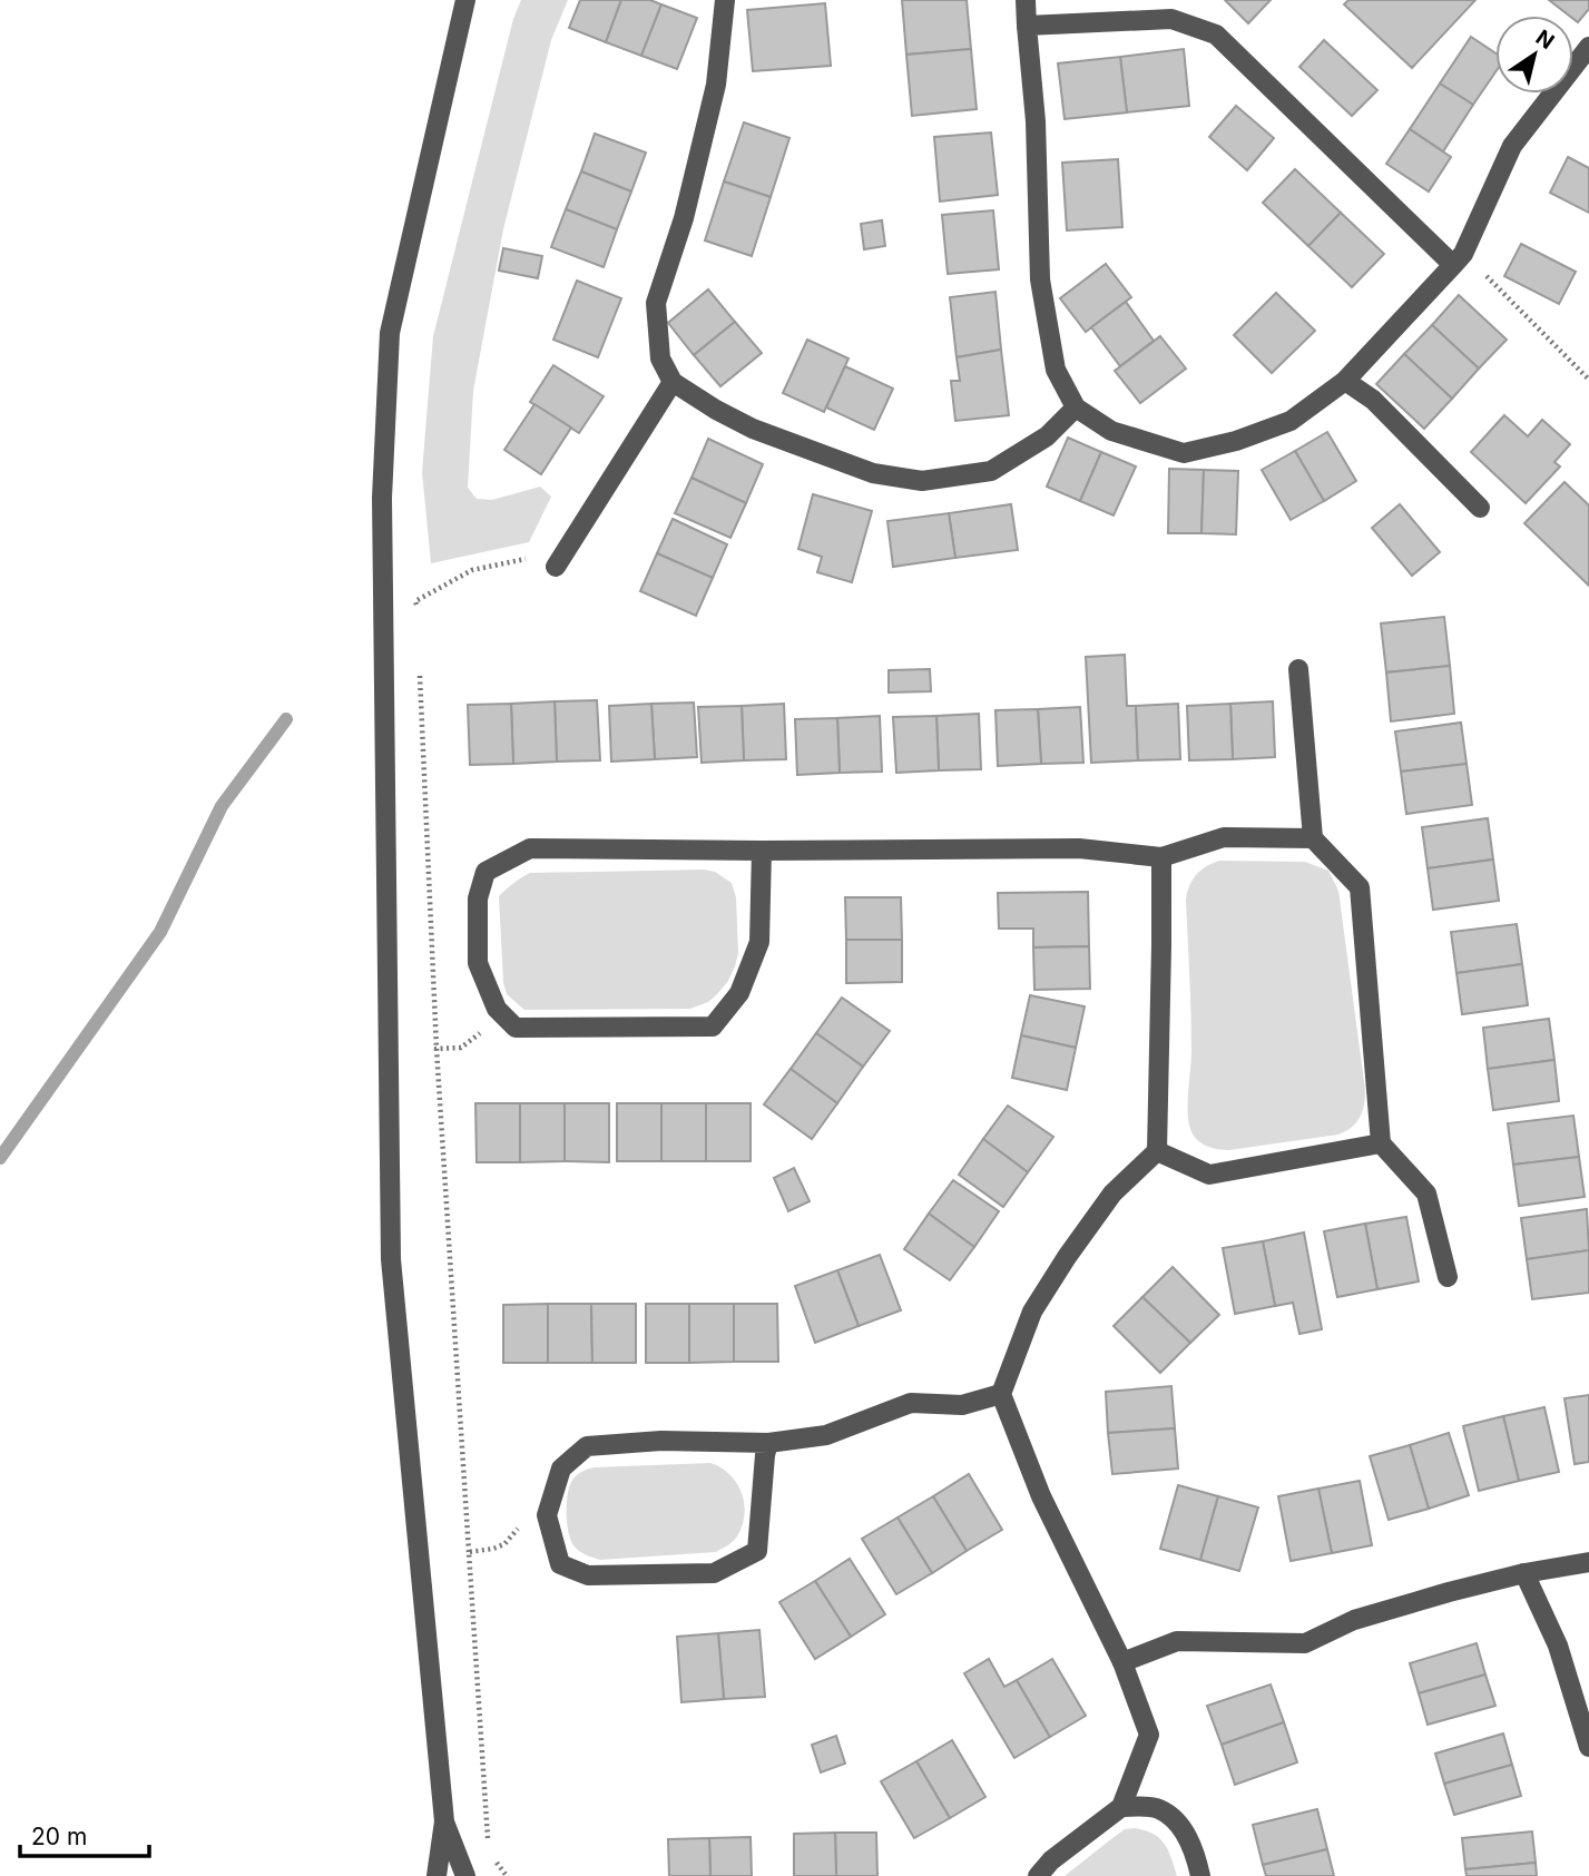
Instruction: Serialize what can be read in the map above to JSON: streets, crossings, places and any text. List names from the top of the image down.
{
  "scale_bar": "20 m",
  "north": "top right"
}
